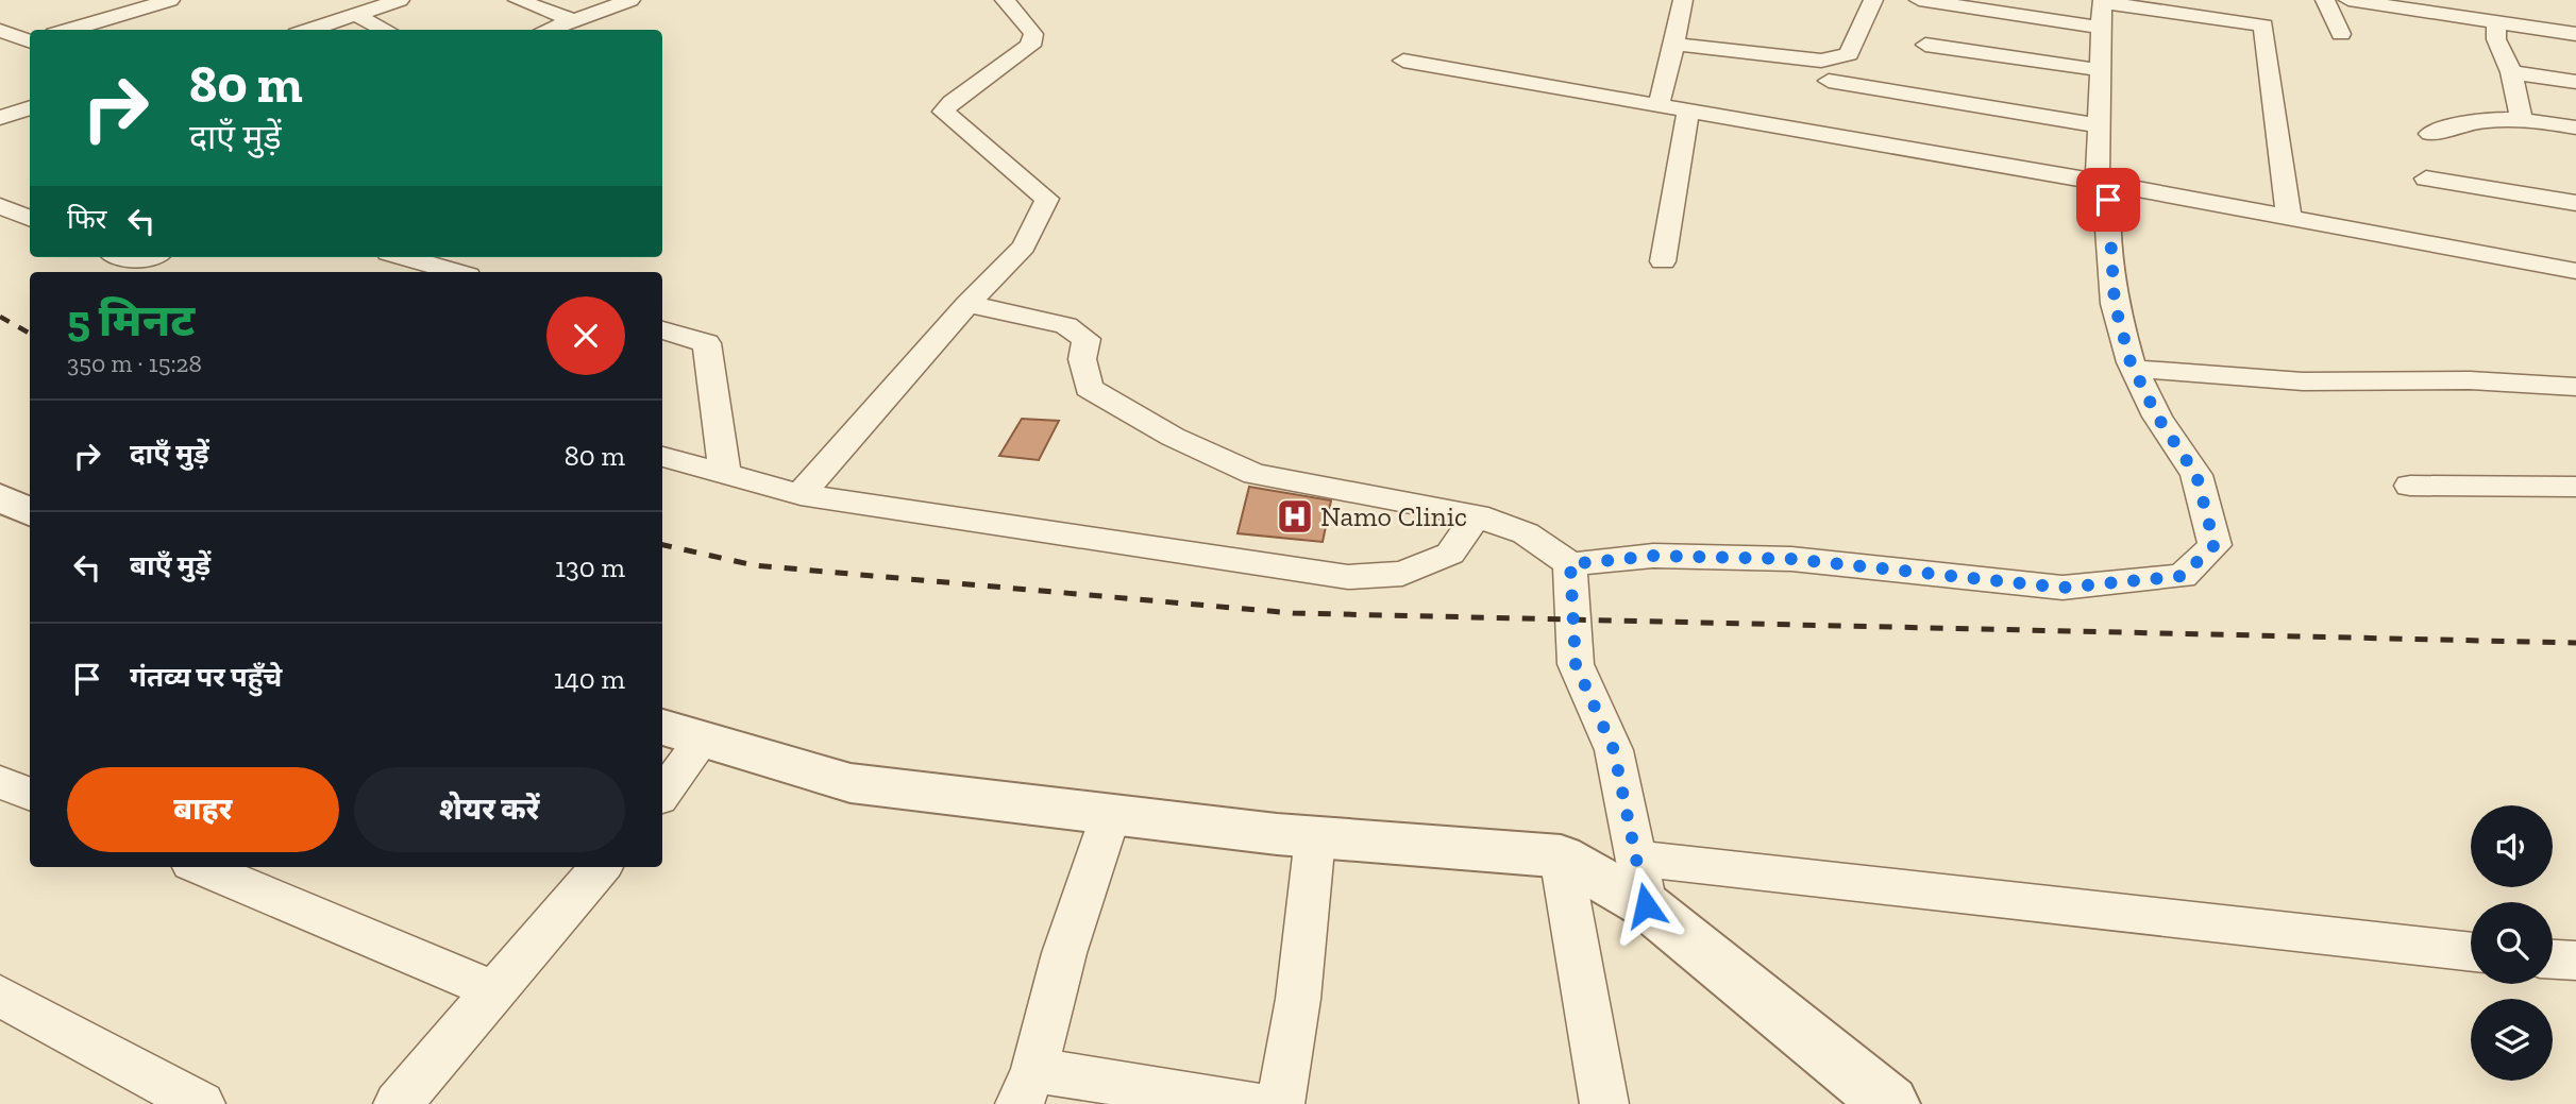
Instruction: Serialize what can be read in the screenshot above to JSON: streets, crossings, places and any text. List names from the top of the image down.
{
  "places": {
    "hospital": ["Namo Clinic"]
  },
  "page": {
    "turn": ["80 m", "दाएँ मुड़ें"],
    "then": "फिर",
    "heading": ["5 मिनट", "350 m · 15:28"],
    "list": [
      {
        "name": "दाएँ मुड़ें",
        "value": "80 m"
      },
      {
        "name": "बाएँ मुड़ें",
        "value": "130 m"
      },
      {
        "name": "गंतव्य पर पहुँचे",
        "value": "140 m"
      }
    ],
    "buttons": ["बाहर", "शेयर करें"]
  }
}
